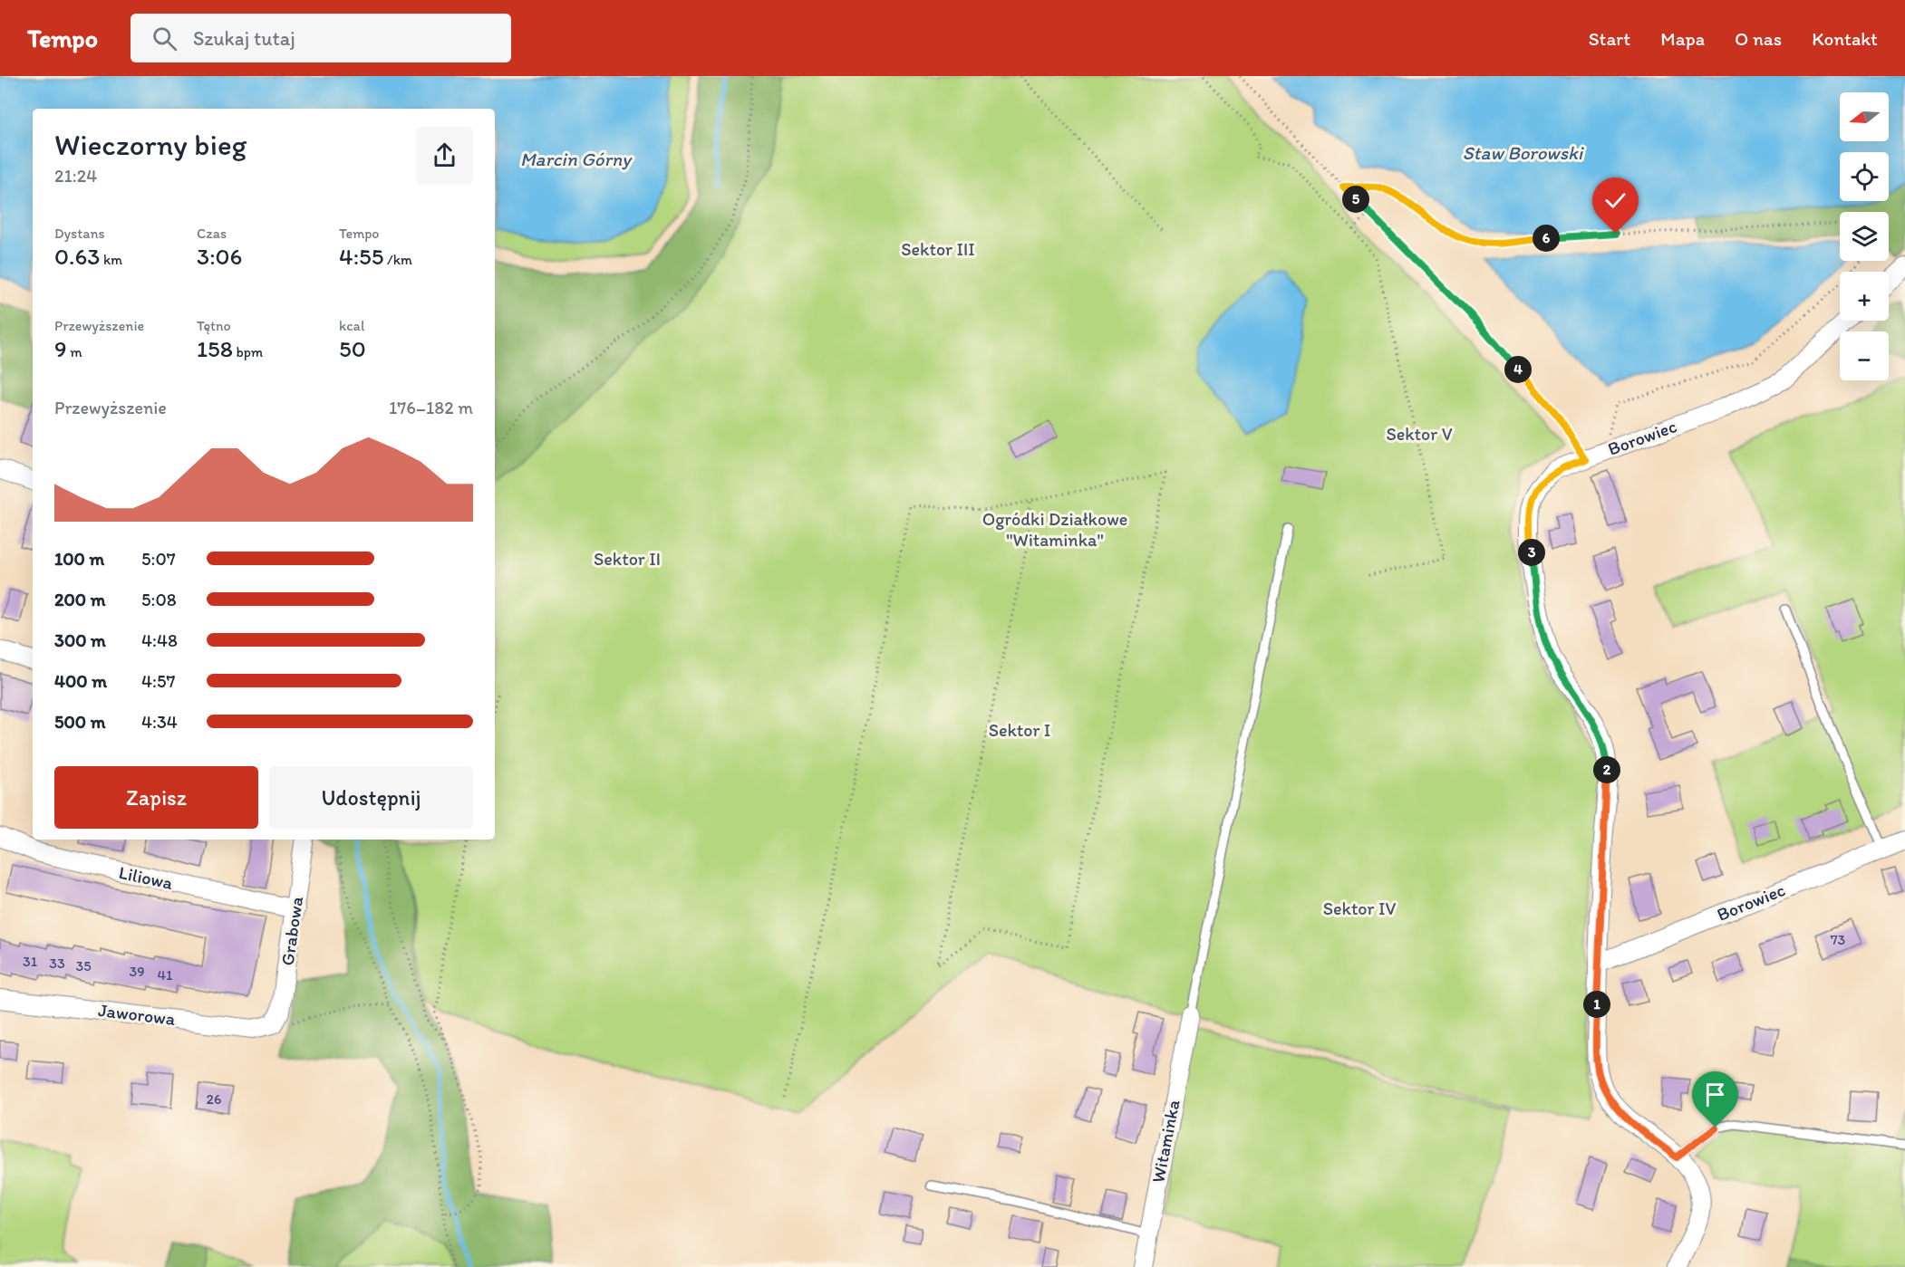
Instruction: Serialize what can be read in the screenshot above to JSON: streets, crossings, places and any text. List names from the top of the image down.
{
  "streets": {
    "street": [
      "Borowiec",
      "Liliowa",
      "Grabowa",
      "Jaworowa",
      "Witaminka"
    ]
  },
  "crossings": [
    ["Liliowa", "Grabowa"],
    ["Grabowa", "Jaworowa"]
  ],
  "water": ["Staw Borowski", "Marcin Górny"],
  "parks": [
    "Sektor III",
    "Sektor V",
    "Ogródki Działkowe \"Witaminka\"",
    "Sektor II",
    "Sektor I",
    "Sektor IV"
  ],
  "house_numbers": [
    "73",
    "31",
    "33",
    "35",
    "39",
    "41",
    "26"
  ],
  "north": "left",
  "page": {
    "header": "Tempo",
    "search": "Szukaj tutaj",
    "nav": [
      "Start",
      "Mapa",
      "O nas",
      "Kontakt"
    ],
    "map_buttons": ["+", "−"],
    "heading": ["Wieczorny bieg", "21:24"],
    "pins": [
      "5",
      "6",
      "4",
      "3",
      "2",
      "1"
    ],
    "stats": [
      ["Dystans", "0.63 km"],
      ["Czas", "3:06"],
      ["Tempo", "4:55 /km"],
      ["Przewyższenie", "9 m"],
      ["Tętno", "158 bpm"],
      ["kcal", "50"]
    ],
    "chart": ["Przewyższenie", "176–182 m"],
    "list": [
      {
        "name": "100 m",
        "note": "5:07"
      },
      {
        "name": "200 m",
        "note": "5:08"
      },
      {
        "name": "300 m",
        "note": "4:48"
      },
      {
        "name": "400 m",
        "note": "4:57"
      },
      {
        "name": "500 m",
        "note": "4:34"
      }
    ],
    "buttons": ["Zapisz", "Udostępnij"]
  }
}
